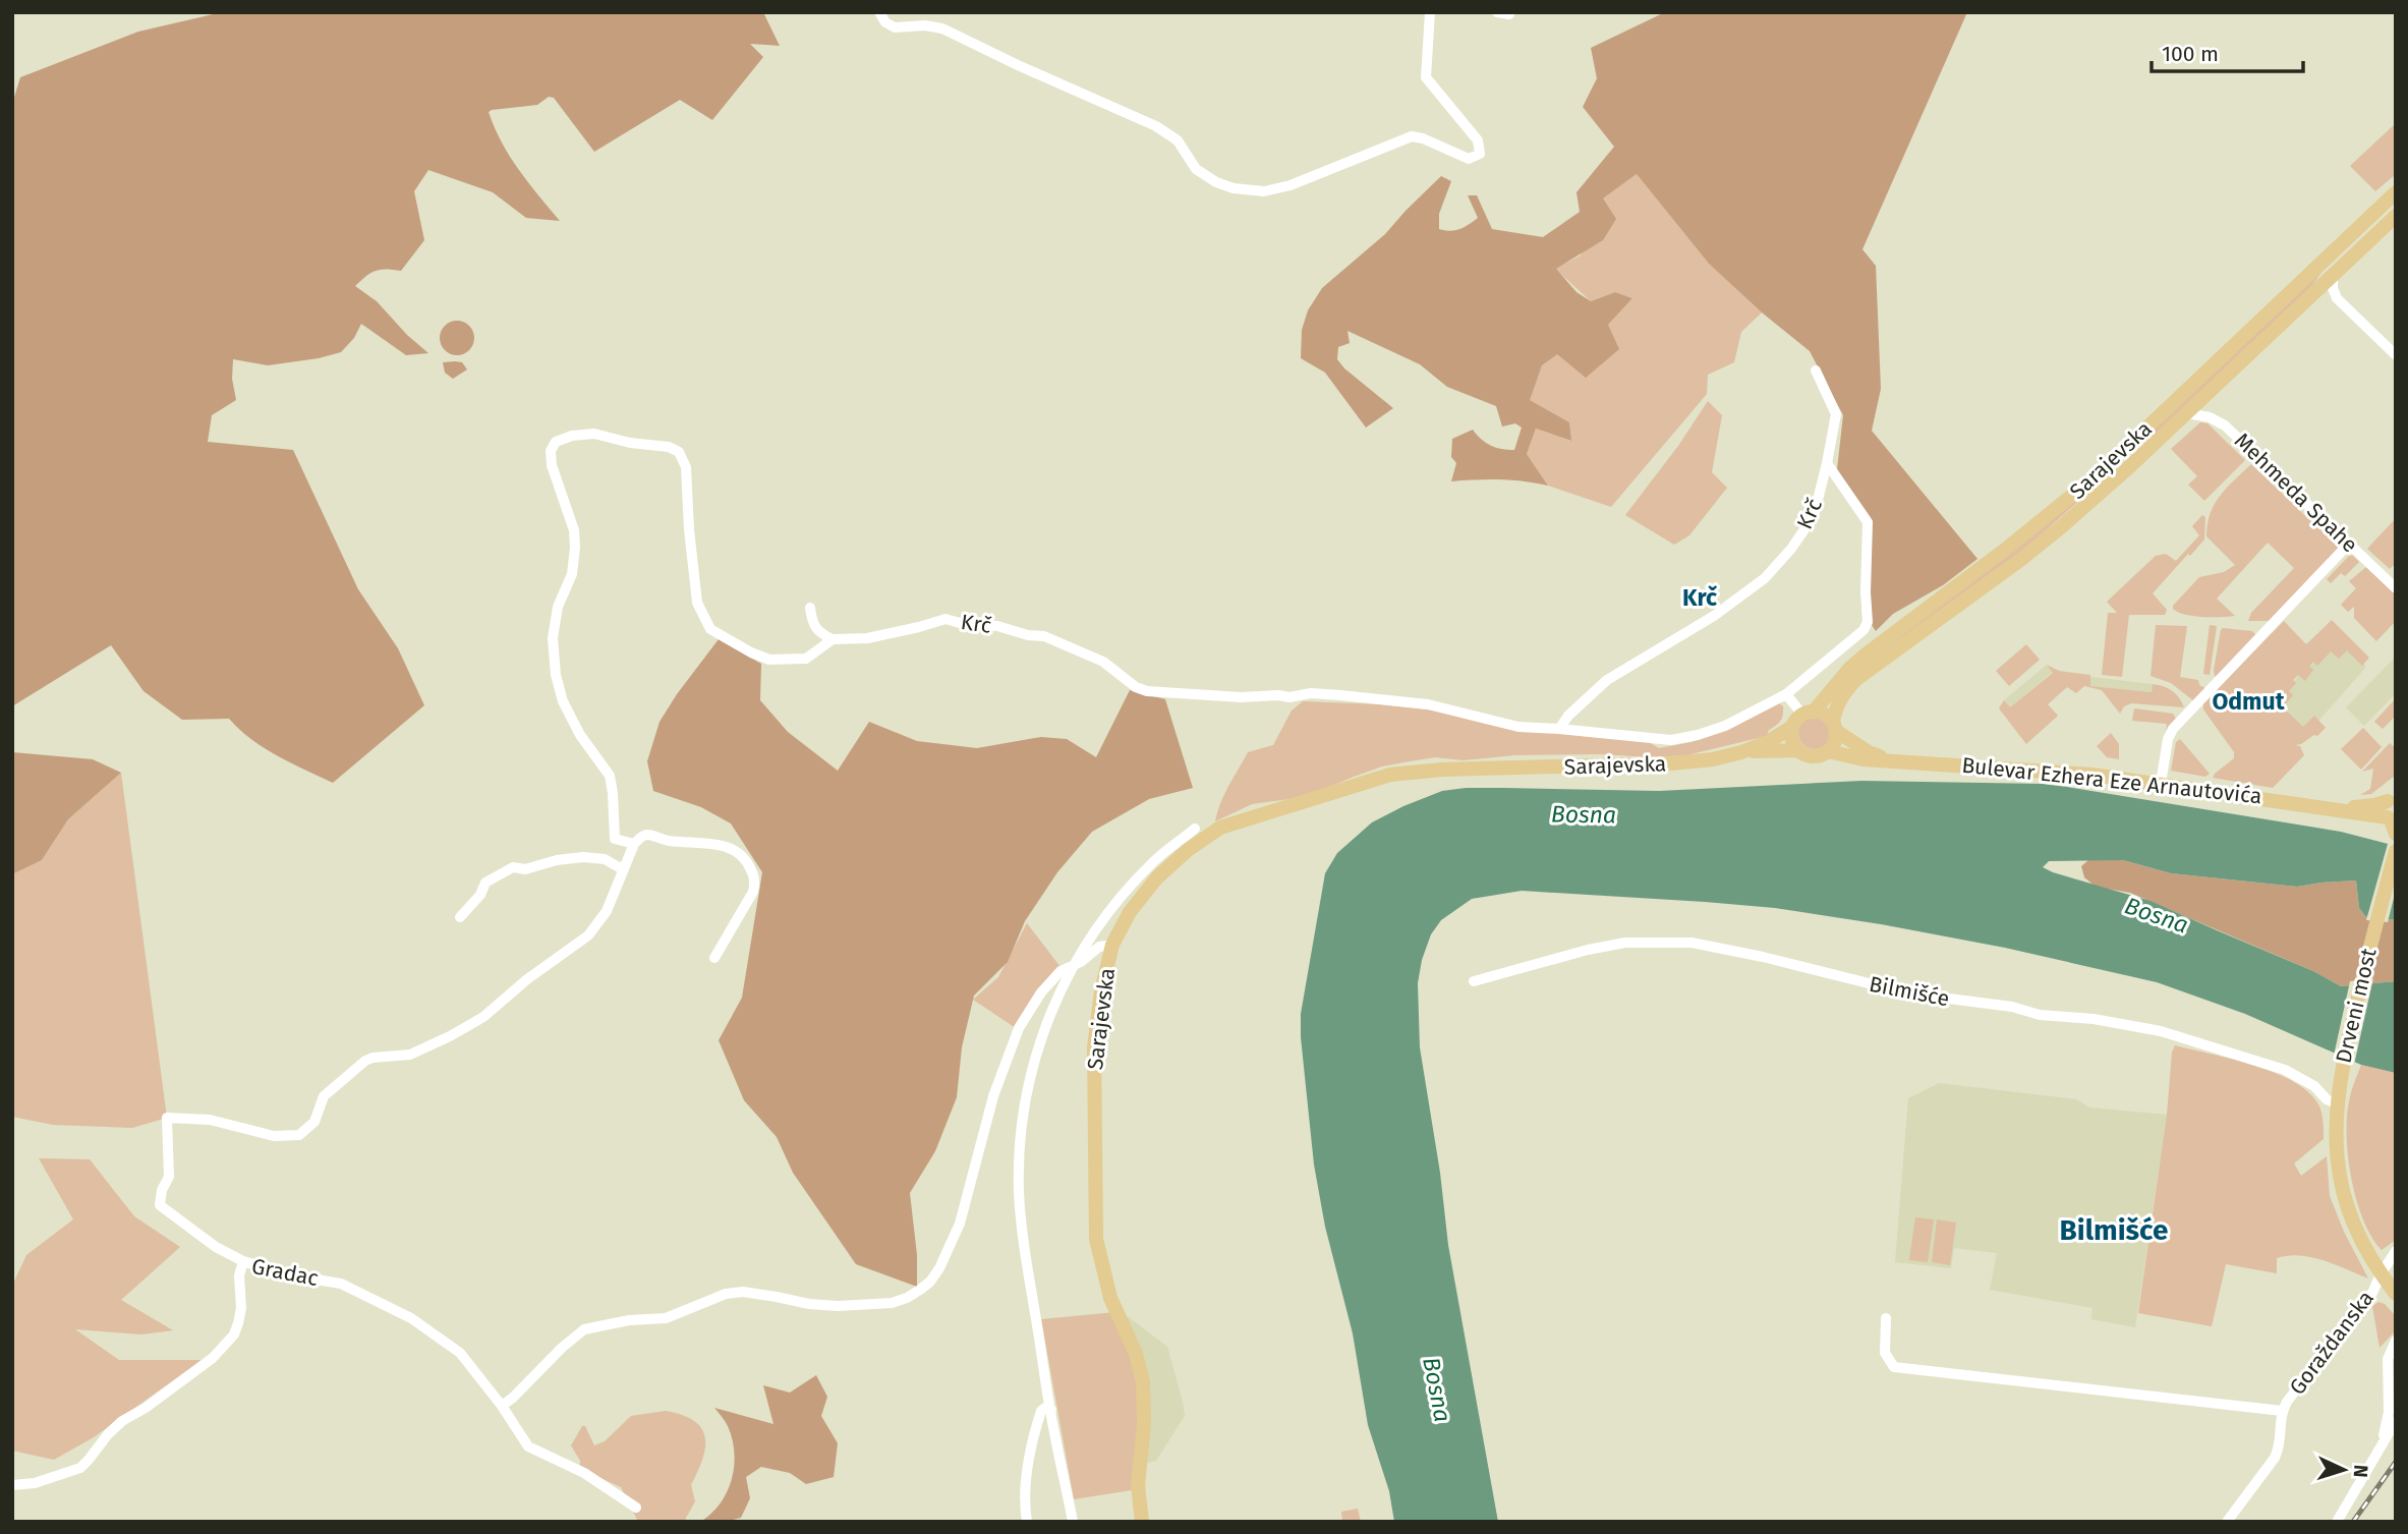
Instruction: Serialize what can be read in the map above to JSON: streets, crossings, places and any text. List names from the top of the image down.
{
  "streets": {
    "main road": ["Sarajevska", "Bulevar Ezhera Eze Arnautovića", "Drveni most"],
    "street": [
      "Mehmeda Spahe",
      "Krč",
      "Bilmišće",
      "Gradac",
      "Goraždanska"
    ]
  },
  "crossings": [
    ["Sarajevska", "Mehmeda Spahe"],
    ["Sarajevska", "Bulevar Ezhera Eze Arnautovića"],
    ["Bilmišće", "Drveni most"],
    ["Drveni most", "Goraždanska"]
  ],
  "districts": ["Krč", "Odmut", "Bilmišće"],
  "water": ["Bosna"],
  "scale_bar": "100 m",
  "north": "right"
}
